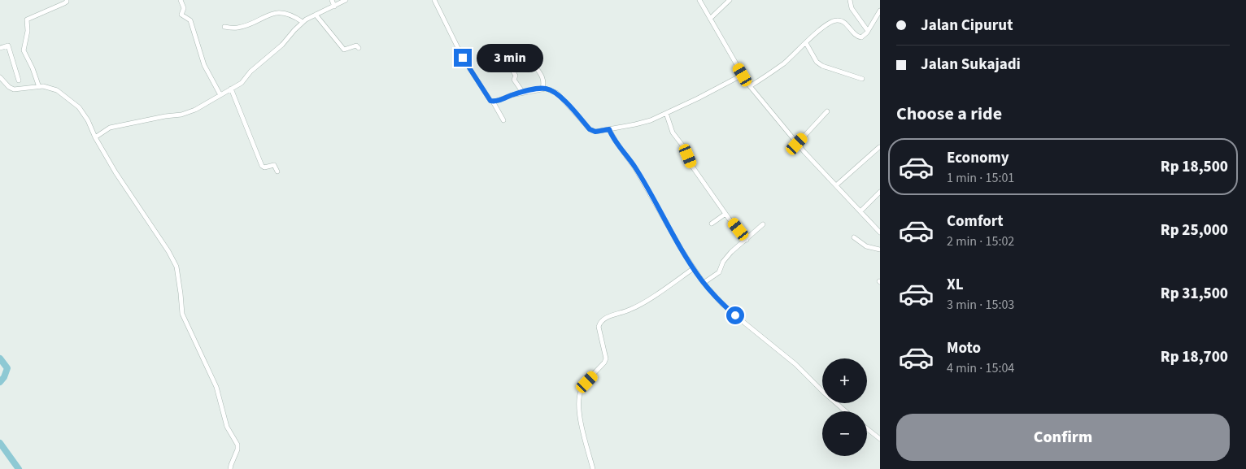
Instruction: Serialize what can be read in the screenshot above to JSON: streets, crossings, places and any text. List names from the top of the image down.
{
  "page": {
    "banner": ["Jalan Cipurut", "Jalan Sukajadi"],
    "bubble": "3 min",
    "heading": "Choose a ride",
    "list": [
      {
        "name": "Economy",
        "note": "1 min · 15:01",
        "value": "Rp 18,500"
      },
      {
        "name": "Comfort",
        "note": "2 min · 15:02",
        "value": "Rp 25,000"
      },
      {
        "name": "XL",
        "note": "3 min · 15:03",
        "value": "Rp 31,500"
      },
      {
        "name": "Moto",
        "note": "4 min · 15:04",
        "value": "Rp 18,700"
      }
    ],
    "map_buttons": ["+", "−"],
    "buttons": "Confirm"
  }
}
